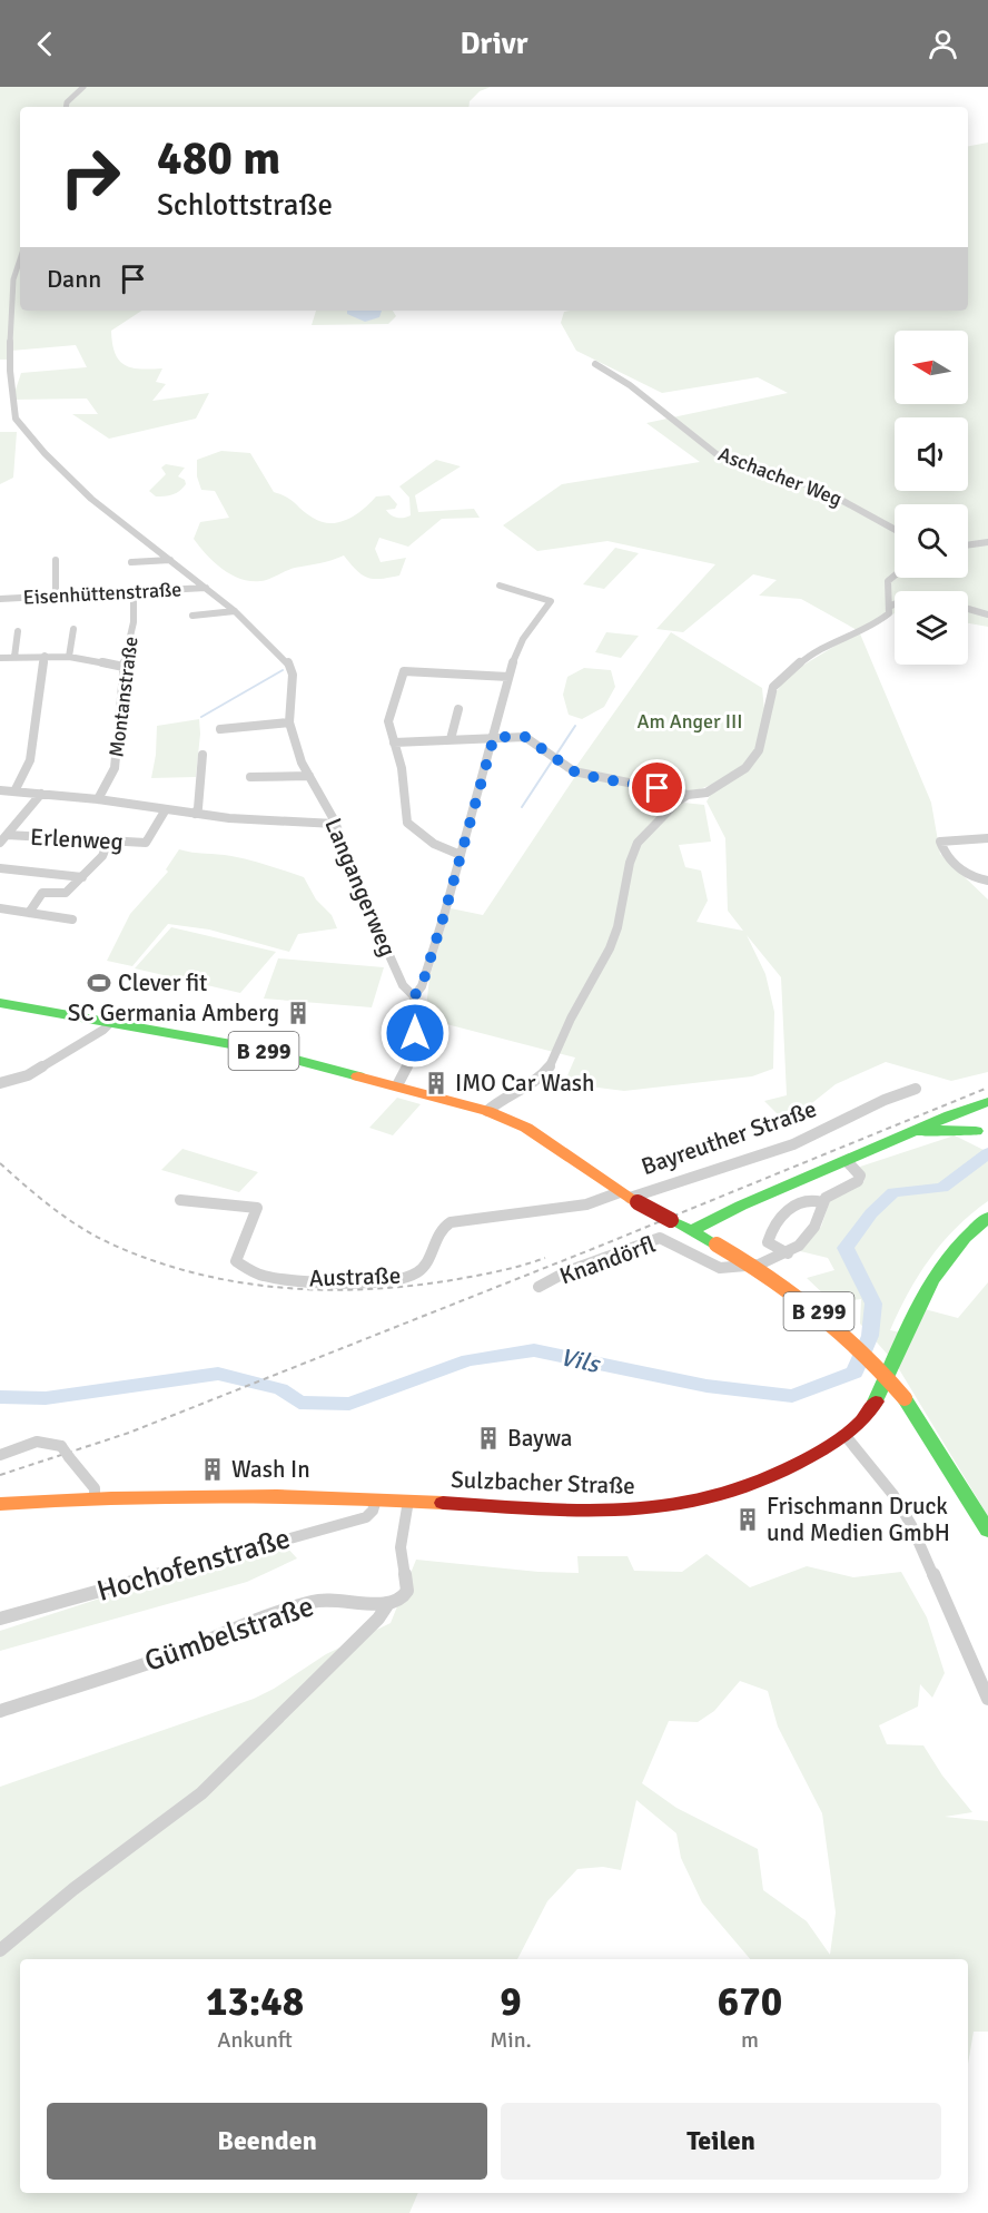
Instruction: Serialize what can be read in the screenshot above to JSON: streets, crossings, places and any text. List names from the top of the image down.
{
  "streets": {
    "main road": ["B 299", "Bayreuther Straße", "Sulzbacher Straße"],
    "street": [
      "Aschacher Weg",
      "Eisenhüttenstraße",
      "Montanstraße",
      "Erlenweg",
      "Langangerweg",
      "Knandörfl",
      "Austraße",
      "Hochofenstraße",
      "Gümbelstraße"
    ]
  },
  "crossings": [
    ["Eisenhüttenstraße", "Montanstraße"],
    ["Eisenhüttenstraße", "Langangerweg"],
    ["B 299", "Bayreuther Straße"],
    ["Bayreuther Straße", "Austraße"],
    ["Sulzbacher Straße", "Hochofenstraße"]
  ],
  "water": ["Vils"],
  "parks": ["Am Anger III"],
  "places": {
    "sports": ["Clever fit"],
    "building": [
      "SC Germania Amberg",
      "IMO Car Wash",
      "Baywa",
      "Wash In",
      "Frischmann Druck und Medien GmbH"
    ]
  },
  "north": "left",
  "page": {
    "header": "Drivr",
    "turn": ["480 m", "Schlottstraße"],
    "then": "Dann",
    "eta": [
      "13:48",
      "Ankunft",
      "9",
      "Min.",
      "670",
      "m"
    ],
    "buttons": ["Beenden", "Teilen"]
  }
}
